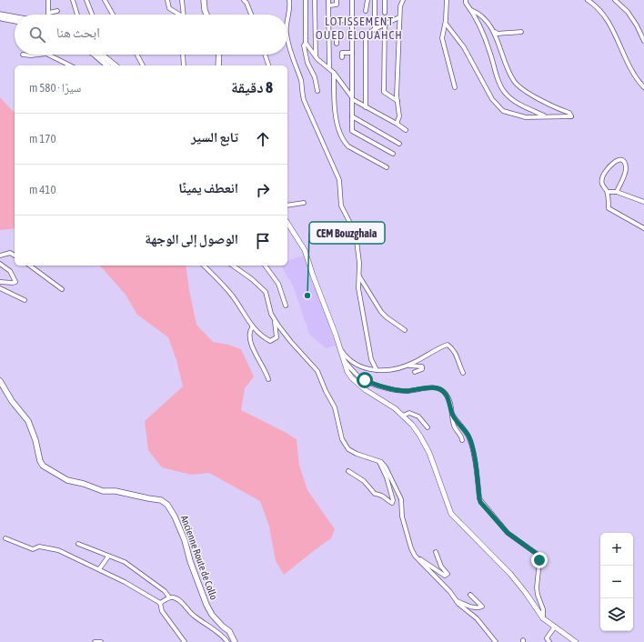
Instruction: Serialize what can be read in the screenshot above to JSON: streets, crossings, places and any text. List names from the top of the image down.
{
  "streets": {
    "main road": ["Ancienne Route de Collo"]
  },
  "districts": ["LOTISSEMENT OUED ELOUAHCH"],
  "places": ["CEM Bouzghaia"],
  "page": {
    "search": "ابحث هنا",
    "heading": ["8 دقيقة", "سيرًا · 580 m"],
    "list": [
      ["تابع السير", "170 m"],
      ["انعطف يمينًا", "410 m"],
      "الوصول إلى الوجهة"
    ],
    "map_buttons": ["+", "−"]
  }
}
